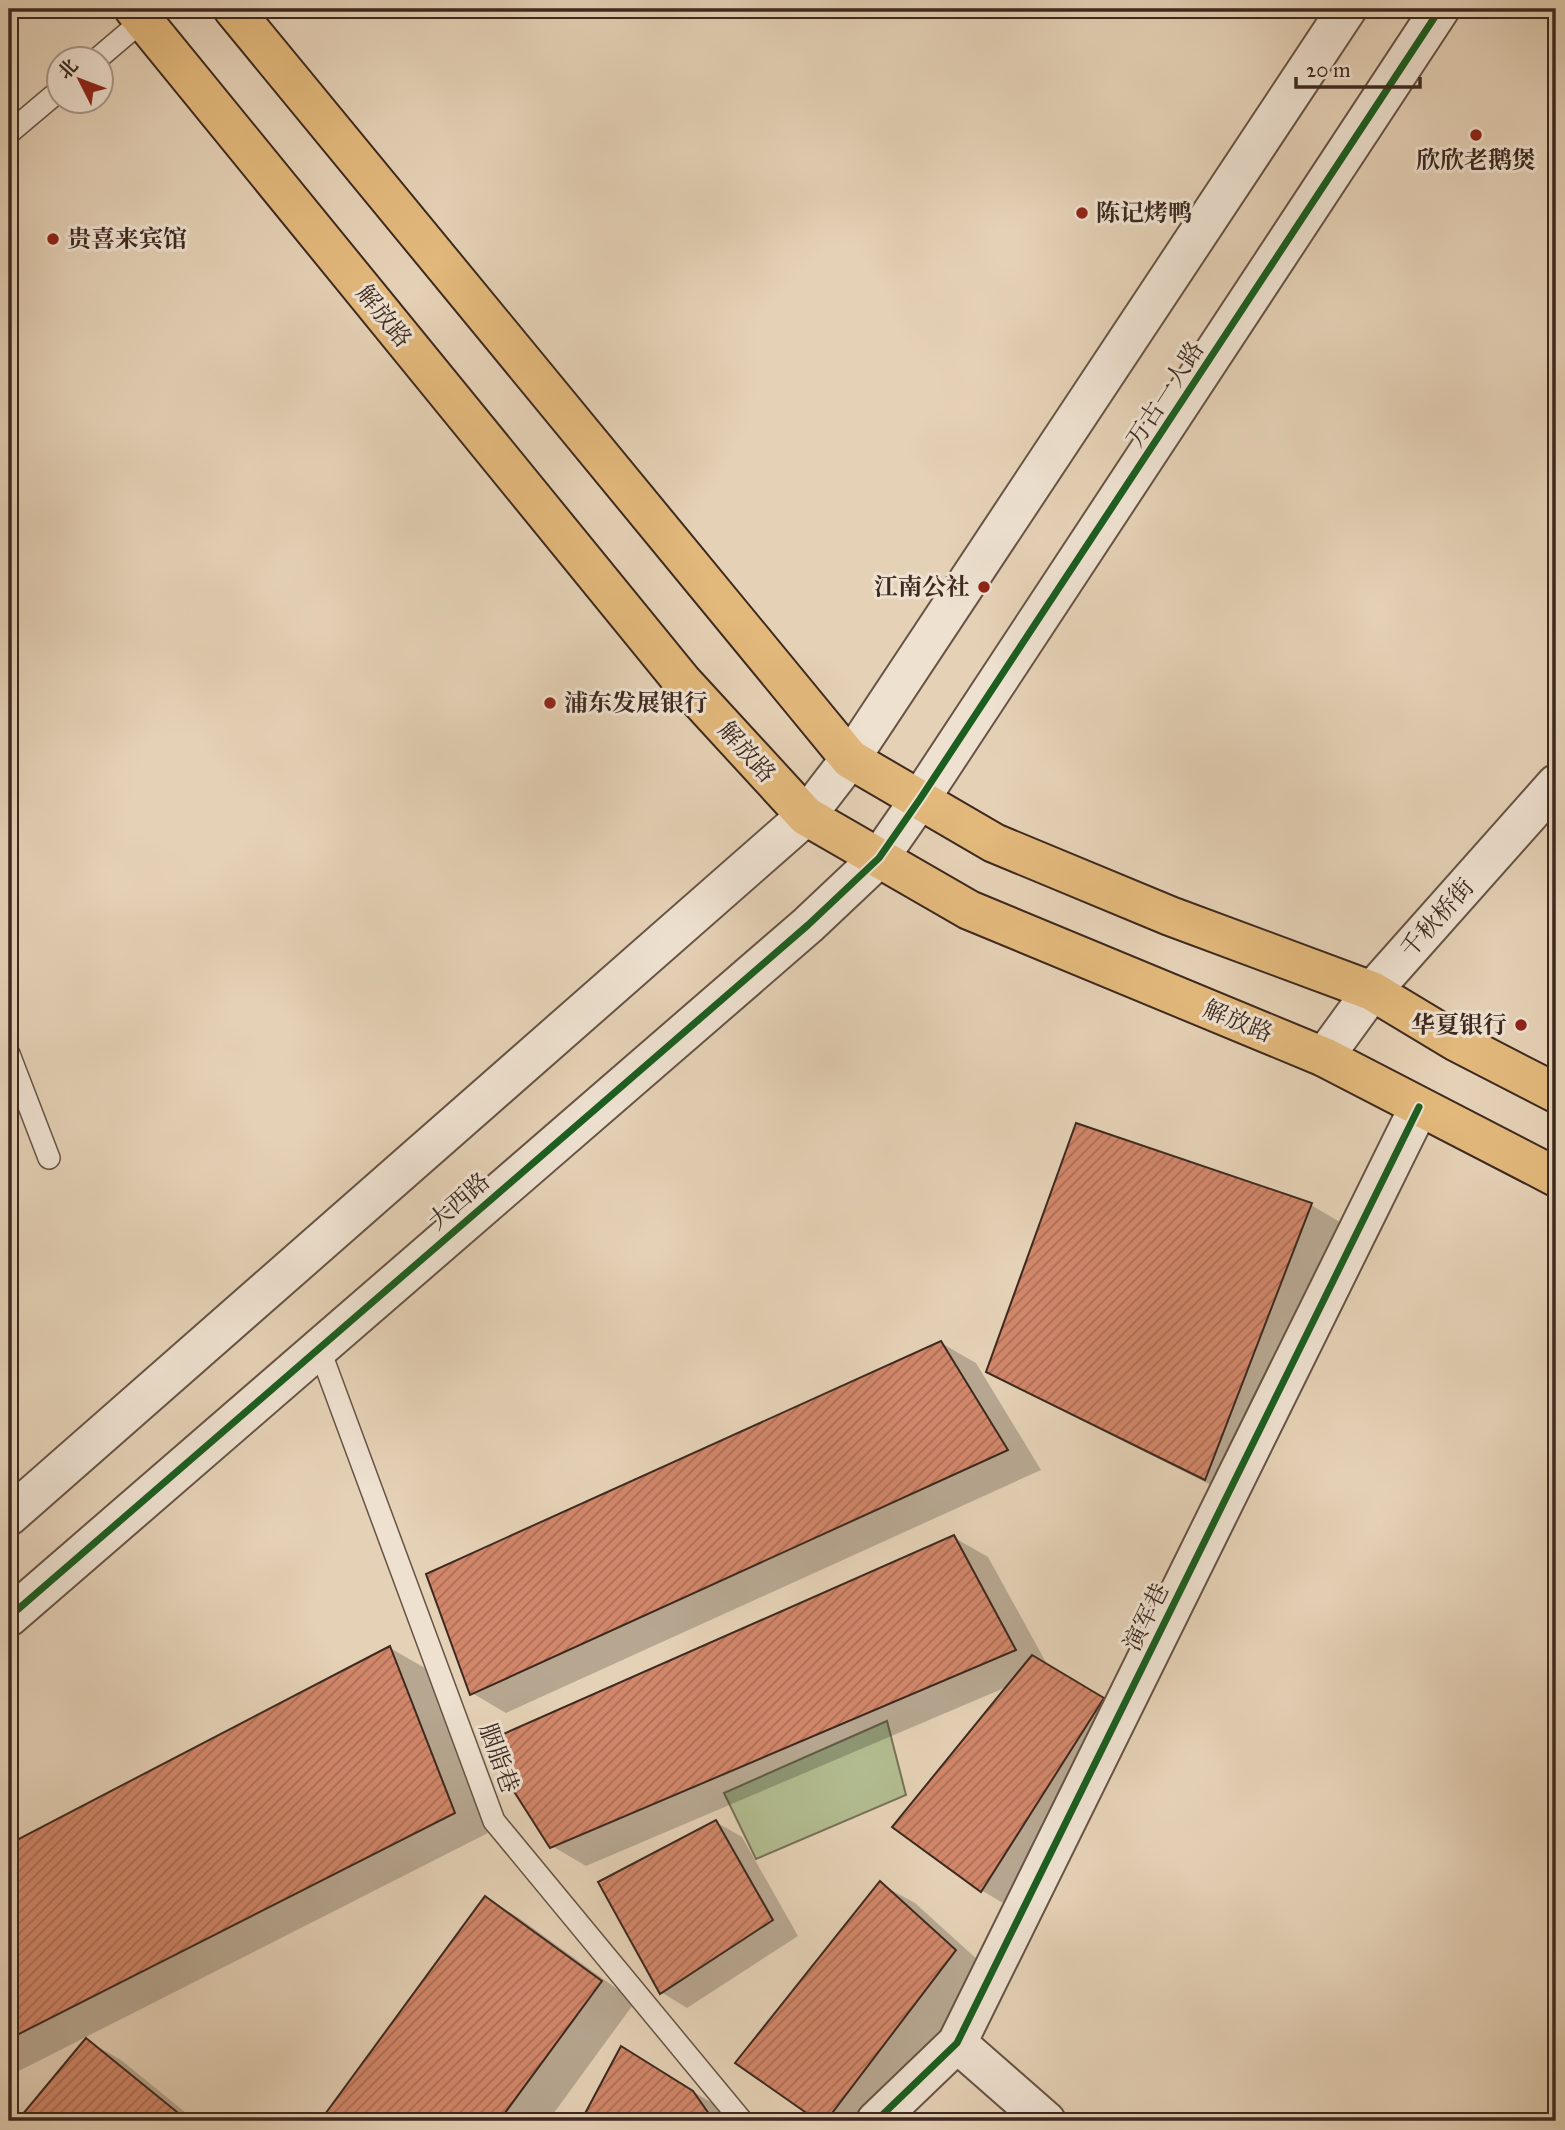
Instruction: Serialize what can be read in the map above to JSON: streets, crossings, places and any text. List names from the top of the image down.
{
  "streets": {
    "main road": ["解放路"],
    "street": [
      "万古一人路",
      "千秋桥街",
      "大西路",
      "演军巷"
    ],
    "lane": ["胭脂巷"]
  },
  "crossings": [
    ["解放路", "千秋桥街"],
    ["解放路", "大西路"],
    ["解放路", "演军巷"],
    ["万古一人路", "大西路"],
    ["大西路", "胭脂巷"]
  ],
  "places": [
    "欣欣老鹅煲",
    "陈记烤鸭",
    "贵喜来宾馆",
    "江南公社",
    "浦东发展银行",
    "华夏银行"
  ],
  "scale_bar": "20 m",
  "north": "top left"
}
